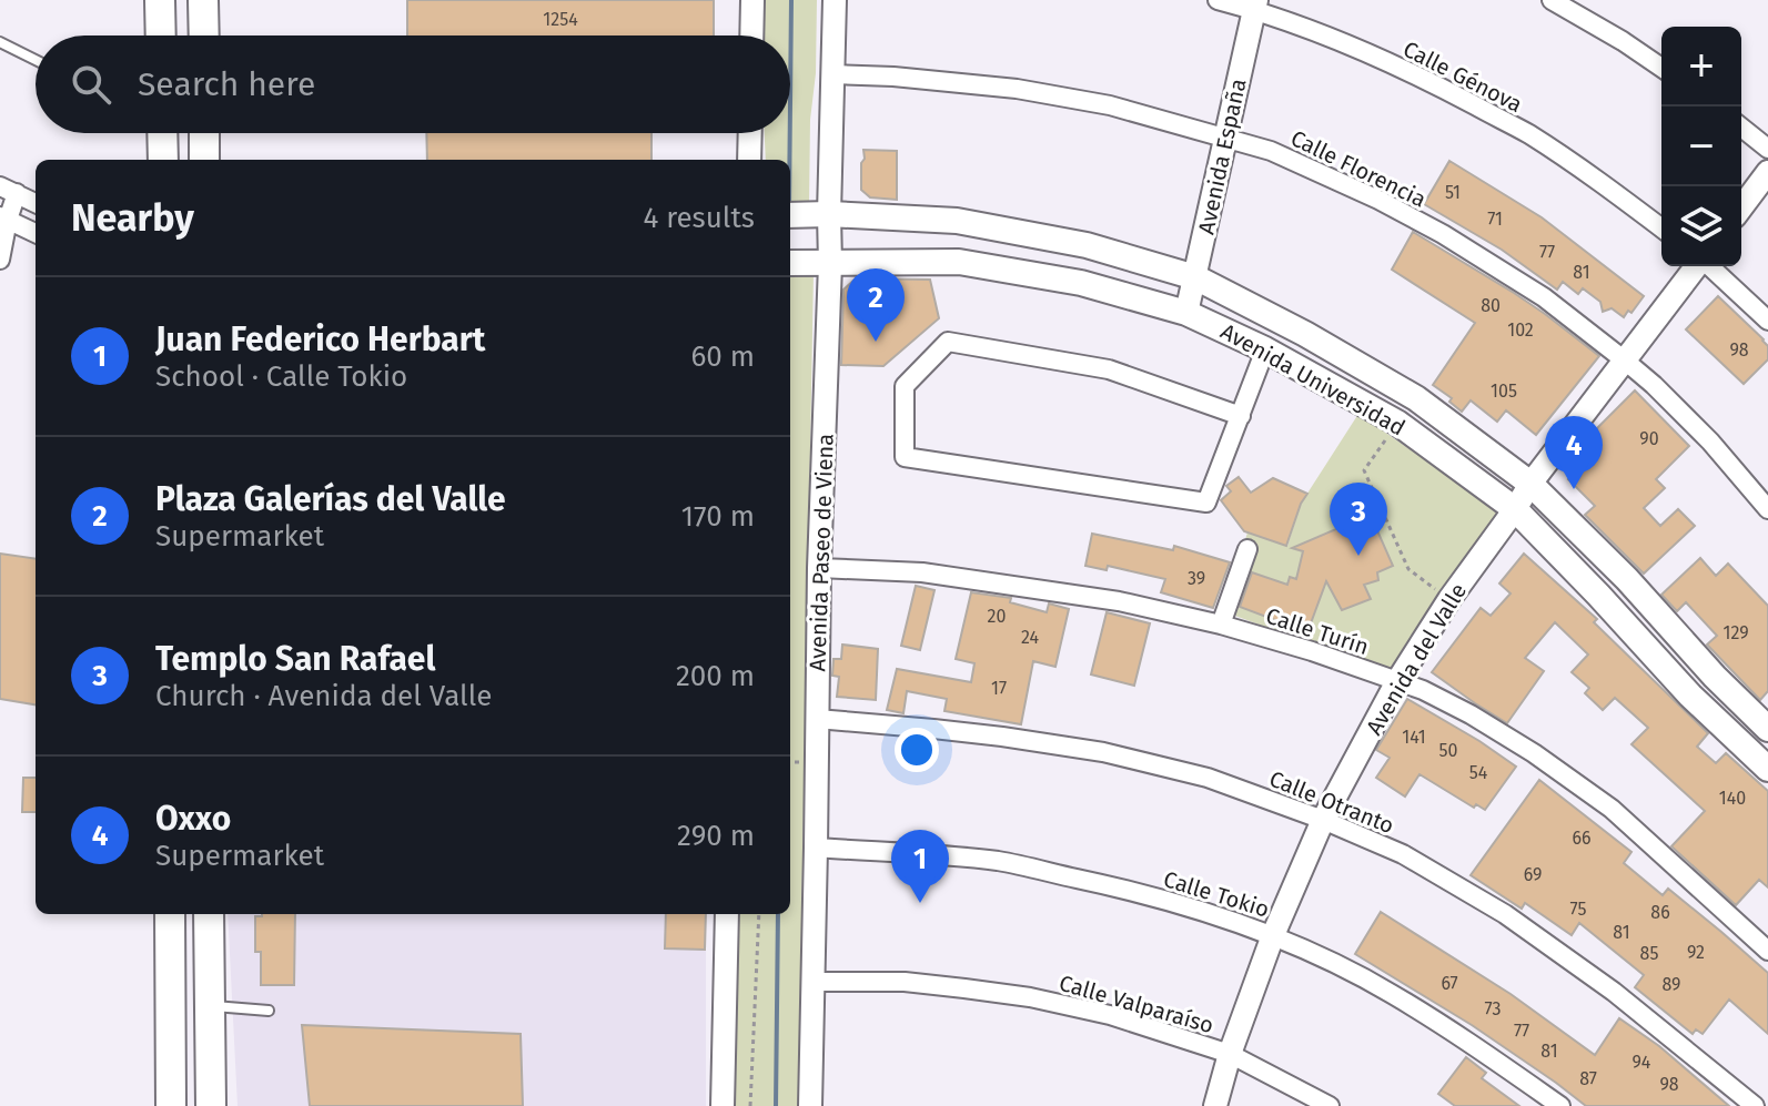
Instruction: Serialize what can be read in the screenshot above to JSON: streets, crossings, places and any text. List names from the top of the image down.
{
  "streets": {
    "main road": ["Avenida Universidad"],
    "street": [
      "Calle Génova",
      "Avenida España",
      "Calle Florencia",
      "Avenida Paseo de Viena",
      "Calle Turín",
      "Avenida del Valle",
      "Calle Otranto",
      "Calle Tokio",
      "Calle Valparaíso"
    ]
  },
  "crossings": [
    ["Calle Génova", "Avenida España"],
    ["Avenida España", "Calle Florencia"],
    ["Avenida España", "Avenida Universidad"],
    ["Calle Florencia", "Avenida Paseo de Viena"],
    ["Calle Florencia", "Avenida del Valle"],
    ["Avenida Universidad", "Avenida Paseo de Viena"],
    ["Avenida Universidad", "Avenida del Valle"],
    ["Avenida Paseo de Viena", "Calle Turín"],
    ["Avenida Paseo de Viena", "Calle Otranto"],
    ["Avenida Paseo de Viena", "Calle Tokio"],
    ["Avenida Paseo de Viena", "Calle Valparaíso"],
    ["Calle Turín", "Avenida del Valle"],
    ["Avenida del Valle", "Calle Otranto"],
    ["Avenida del Valle", "Calle Tokio"],
    ["Avenida del Valle", "Calle Valparaíso"]
  ],
  "house_numbers": [
    "1254",
    "51",
    "71",
    "77",
    "81",
    "80",
    "102",
    "98",
    "105",
    "90",
    "39",
    "20",
    "129",
    "24",
    "17",
    "141",
    "50",
    "54",
    "140",
    "66",
    "69",
    "75",
    "86",
    "81",
    "92",
    "85",
    "67",
    "89",
    "73",
    "77",
    "81",
    "94",
    "87",
    "98"
  ],
  "page": {
    "map_buttons": ["+", "−"],
    "search": "Search here",
    "heading": ["Nearby", "4 results"],
    "pins": [
      "2",
      "4",
      "3",
      "1"
    ],
    "list": [
      {
        "mark": "1",
        "name": "Juan Federico Herbart",
        "note": "School · Calle Tokio",
        "value": "60 m"
      },
      {
        "mark": "2",
        "name": "Plaza Galerías del Valle",
        "note": "Supermarket",
        "value": "170 m"
      },
      {
        "mark": "3",
        "name": "Templo San Rafael",
        "note": "Church · Avenida del Valle",
        "value": "200 m"
      },
      {
        "mark": "4",
        "name": "Oxxo",
        "note": "Supermarket",
        "value": "290 m"
      }
    ]
  }
}
